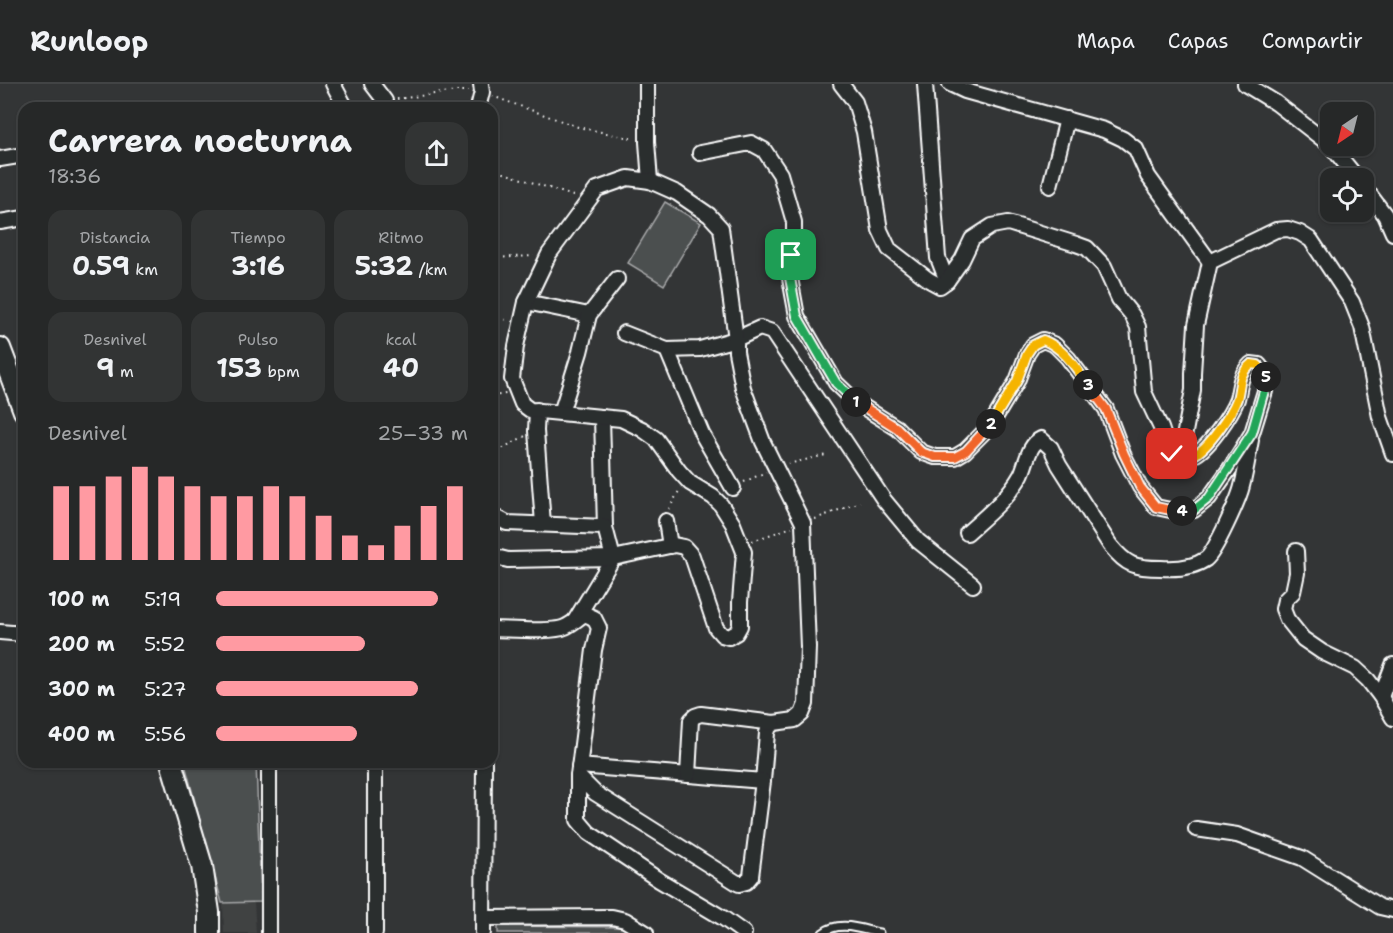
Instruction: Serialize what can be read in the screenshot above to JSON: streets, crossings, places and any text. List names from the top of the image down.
{
  "north": "bottom left",
  "page": {
    "header": "Runloop",
    "nav": ["Mapa", "Capas", "Compartir"],
    "heading": ["Carrera nocturna", "18:36"],
    "stats": [
      ["Distancia", "0.59 km"],
      ["Tiempo", "3:16"],
      ["Ritmo", "5:32 /km"],
      ["Desnivel", "9 m"],
      ["Pulso", "153 bpm"],
      ["kcal", "40"]
    ],
    "pins": [
      "5",
      "3",
      "1",
      "2",
      "4"
    ],
    "chart": ["Desnivel", "25–33 m"],
    "list": [
      {
        "name": "100 m",
        "note": "5:19"
      },
      {
        "name": "200 m",
        "note": "5:52"
      },
      {
        "name": "300 m",
        "note": "5:27"
      },
      {
        "name": "400 m",
        "note": "5:56"
      }
    ]
  }
}
